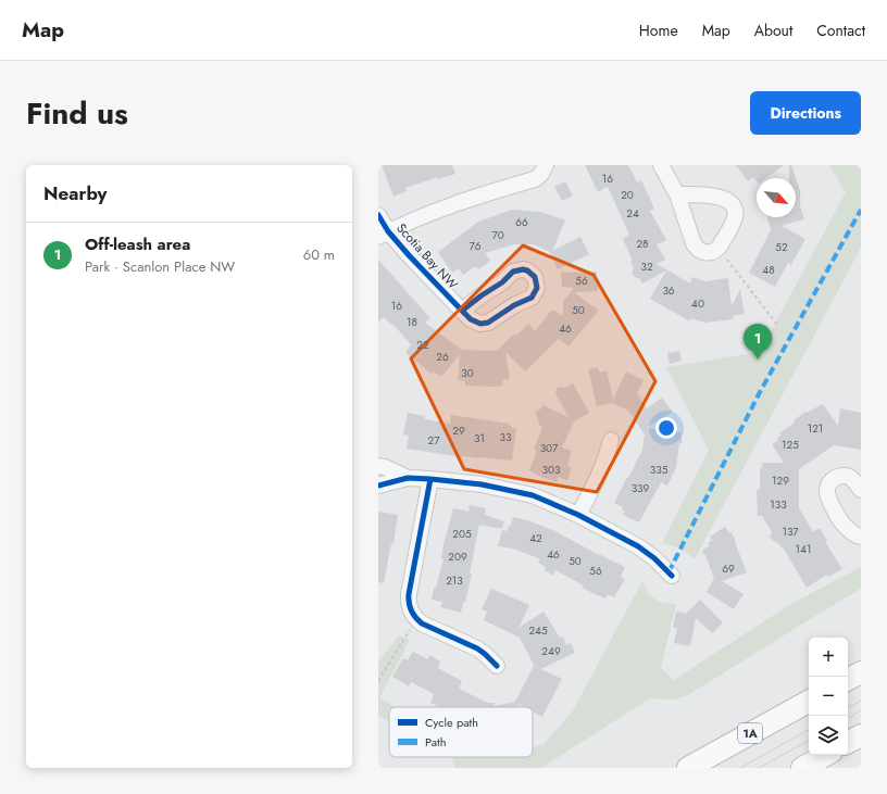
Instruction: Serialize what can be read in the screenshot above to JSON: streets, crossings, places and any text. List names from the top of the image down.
{
  "streets": {
    "highway": ["1A"],
    "street": ["Scotia Bay NW"]
  },
  "house_numbers": [
    "16",
    "20",
    "24",
    "66",
    "70",
    "28",
    "76",
    "52",
    "32",
    "48",
    "56",
    "36",
    "40",
    "16",
    "50",
    "18",
    "46",
    "22",
    "26",
    "30",
    "121",
    "29",
    "33",
    "31",
    "27",
    "125",
    "307",
    "303",
    "335",
    "129",
    "339",
    "133",
    "137",
    "205",
    "42",
    "141",
    "46",
    "209",
    "50",
    "69",
    "56",
    "213",
    "245",
    "249"
  ],
  "legend": ["Cycle path", "Path"],
  "north": "bottom right",
  "page": {
    "header": "Map",
    "nav": [
      "Home",
      "Map",
      "About",
      "Contact"
    ],
    "title": "Find us",
    "buttons": "Directions",
    "heading": "Nearby",
    "list": [
      {
        "mark": "1",
        "name": "Off-leash area",
        "note": "Park · Scanlon Place NW",
        "value": "60 m"
      }
    ],
    "pins": "1",
    "map_buttons": ["+", "−"]
  }
}
